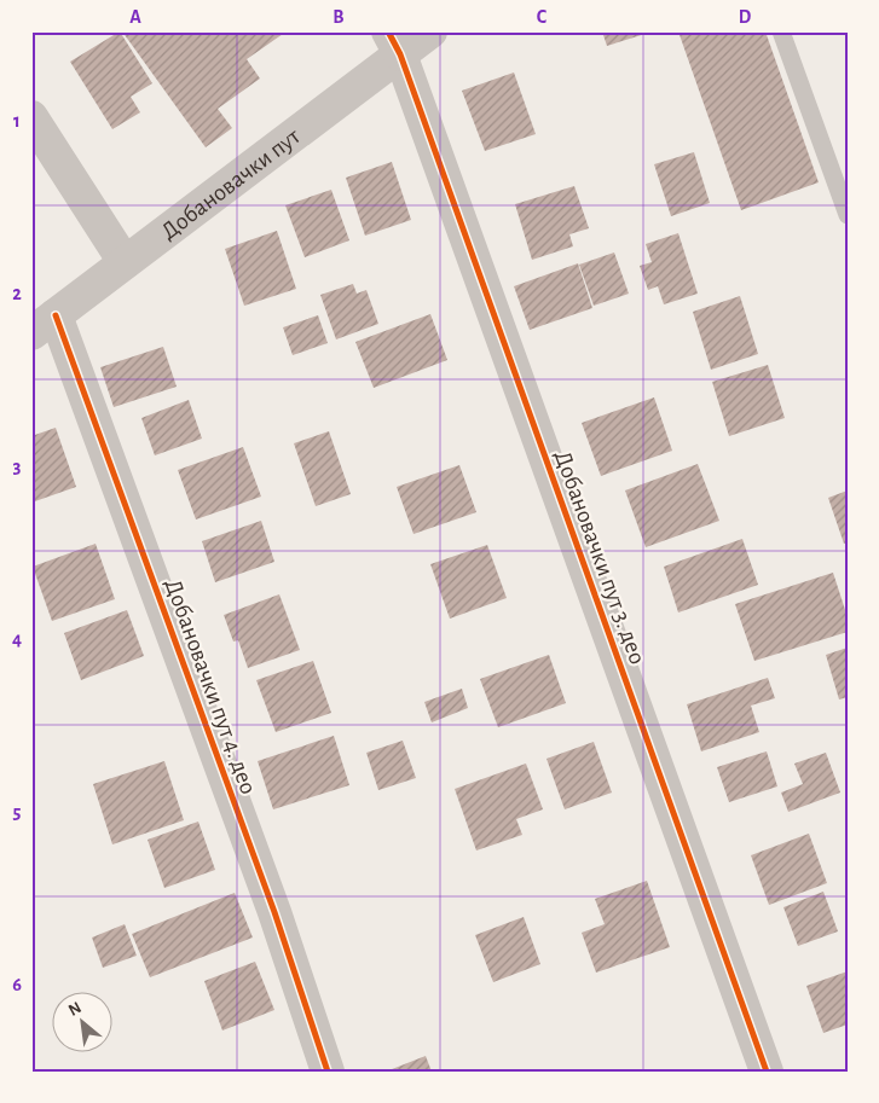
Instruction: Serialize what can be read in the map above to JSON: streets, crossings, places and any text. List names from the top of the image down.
{
  "streets": {
    "street": ["Добановачки пут", "Добановачки пут 3. део", "Добановачки пут 4. део"]
  },
  "crossings": [
    ["Добановачки пут", "Добановачки пут 3. део"],
    ["Добановачки пут", "Добановачки пут 4. део"]
  ],
  "north": "top left",
  "grid": {
    "columns": [
      "A",
      "B",
      "C",
      "D"
    ],
    "rows": [
      "1",
      "2",
      "3",
      "4",
      "5",
      "6"
    ]
  }
}
